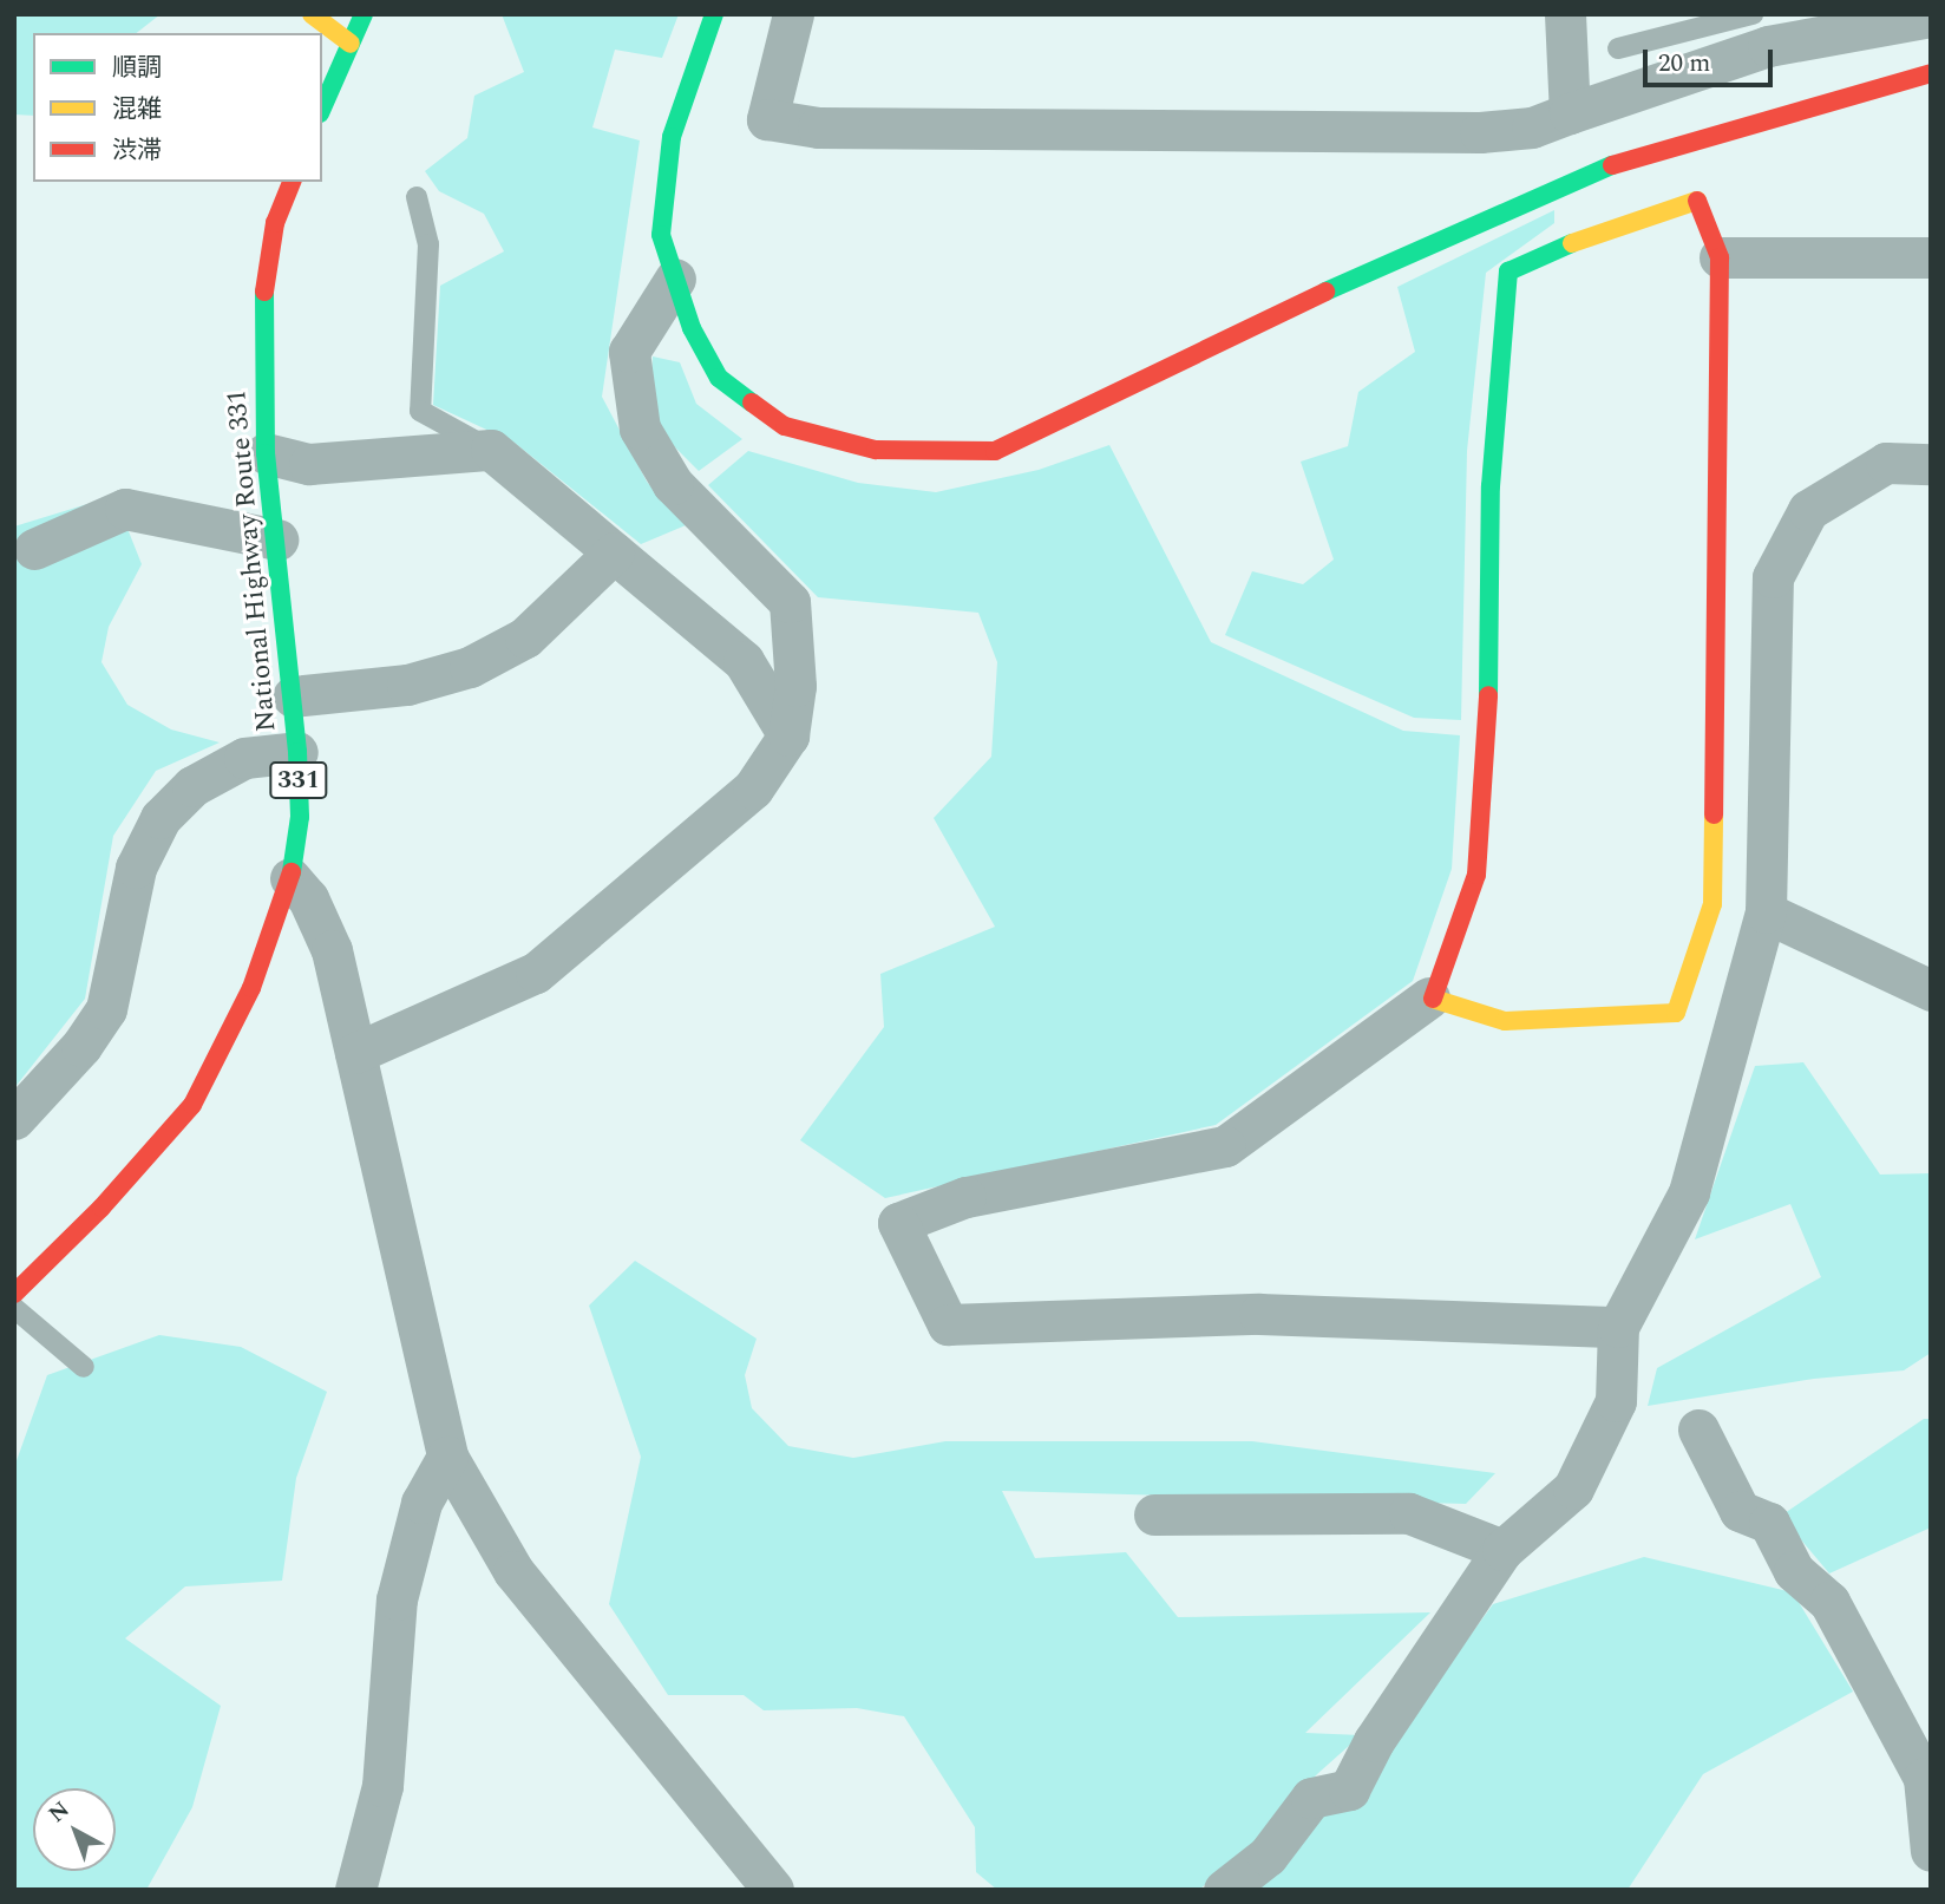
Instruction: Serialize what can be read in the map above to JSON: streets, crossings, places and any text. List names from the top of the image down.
{
  "streets": {
    "main road": ["National Highway Route 331", "331"]
  },
  "legend": ["順調", "混雑", "渋滞"],
  "scale_bar": "20 m",
  "north": "top left"
}
